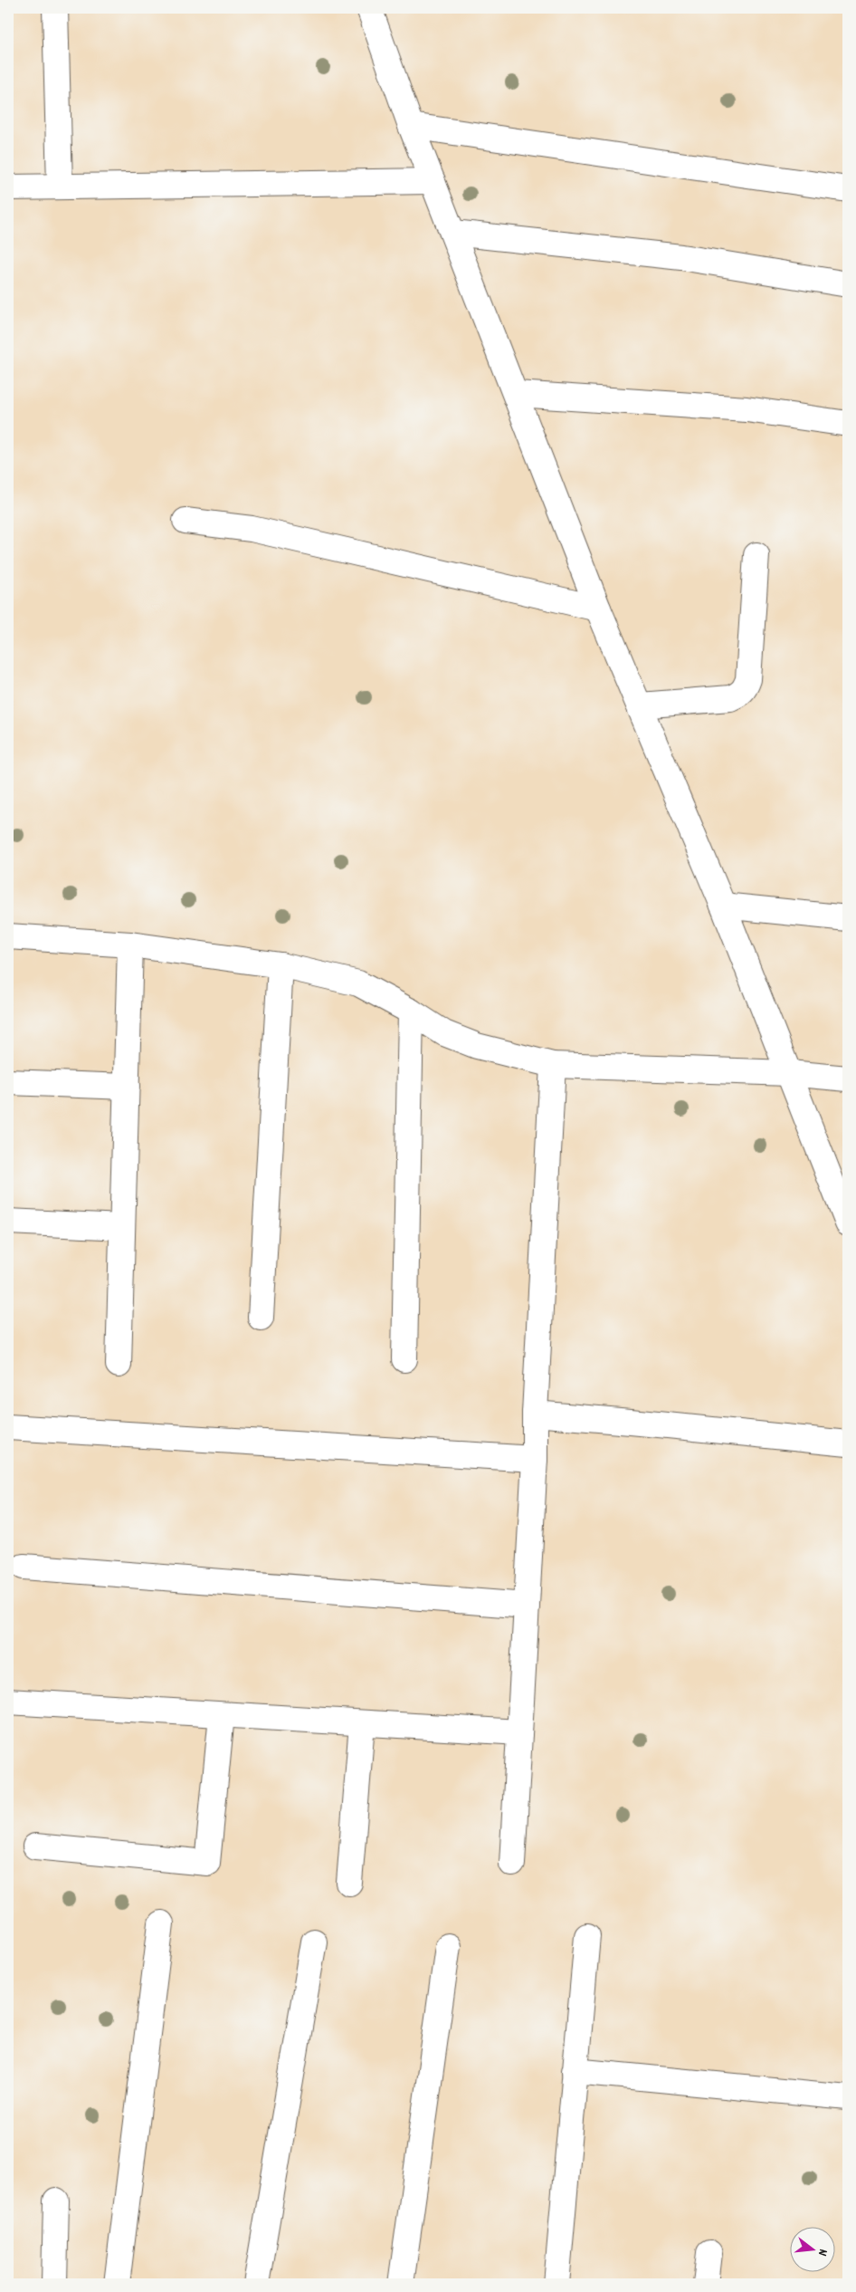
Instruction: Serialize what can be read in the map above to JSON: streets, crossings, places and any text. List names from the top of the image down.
{
  "north": "right"
}
